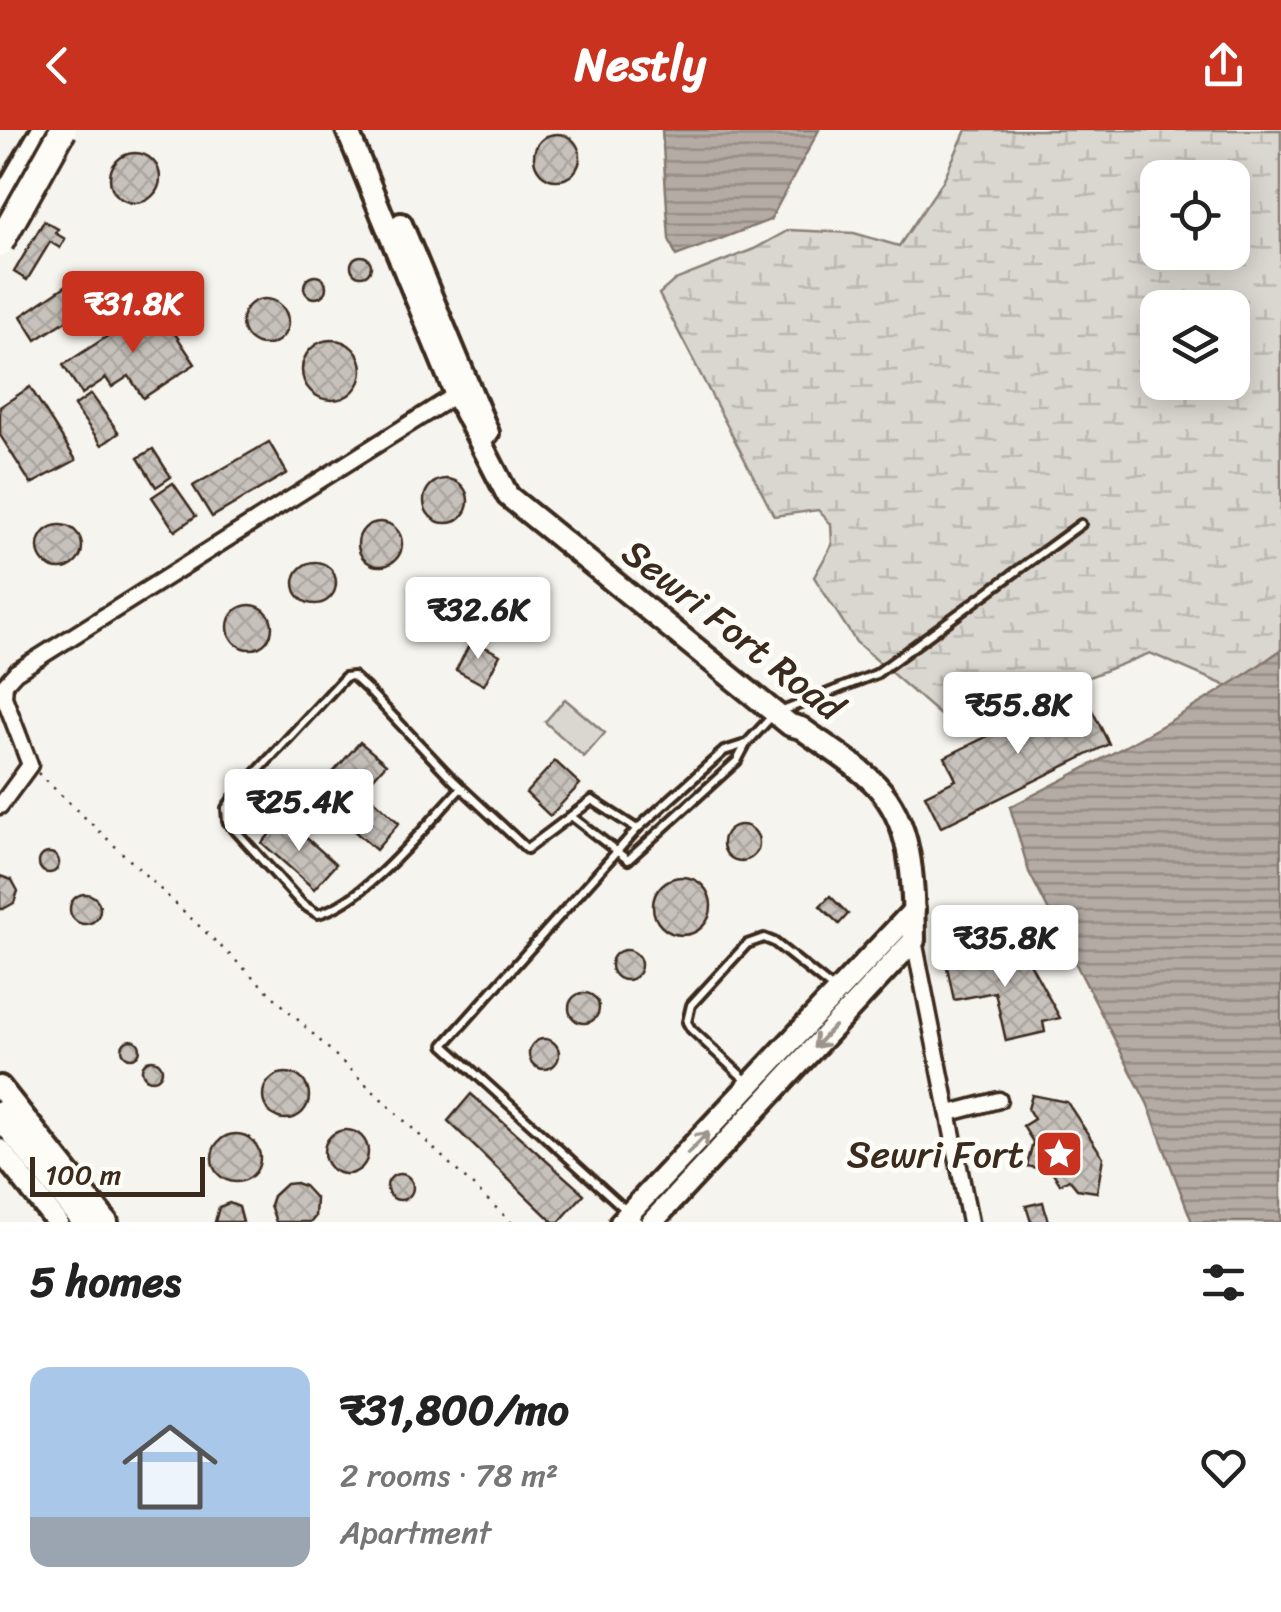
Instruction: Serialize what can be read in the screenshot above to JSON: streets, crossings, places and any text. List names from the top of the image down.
{
  "streets": {
    "street": ["Sewri Fort Road"]
  },
  "places": {
    "place": ["Sewri Fort"]
  },
  "scale_bar": "100 m",
  "page": {
    "header": "Nestly",
    "price": [
      "₹31.8K",
      "₹32.6K",
      "₹55.8K",
      "₹25.4K",
      "₹35.8K"
    ],
    "scale": "100 m",
    "heading": "5 homes",
    "list": [
      {
        "name": "₹31,800/mo",
        "note": "2 rooms · 78 m² · Apartment"
      }
    ]
  }
}
